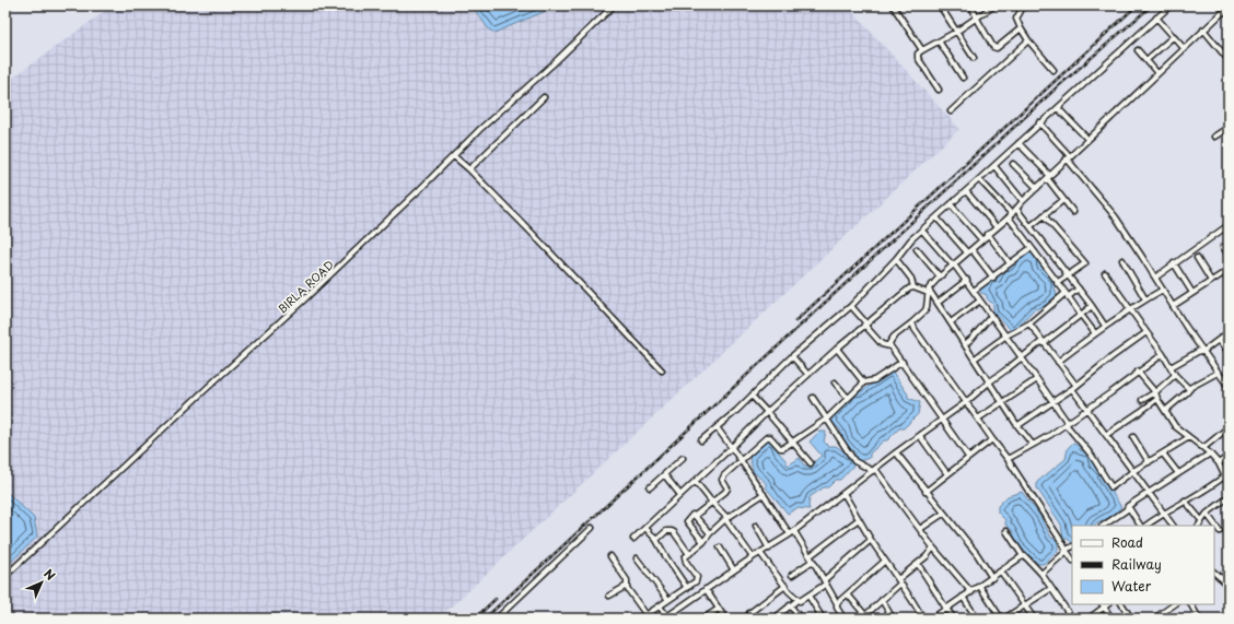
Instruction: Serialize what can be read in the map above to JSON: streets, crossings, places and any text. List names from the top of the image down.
{
  "streets": {
    "street": ["BIRLA ROAD"]
  },
  "legend": ["Road", "Railway", "Water"],
  "north": "top right"
}
